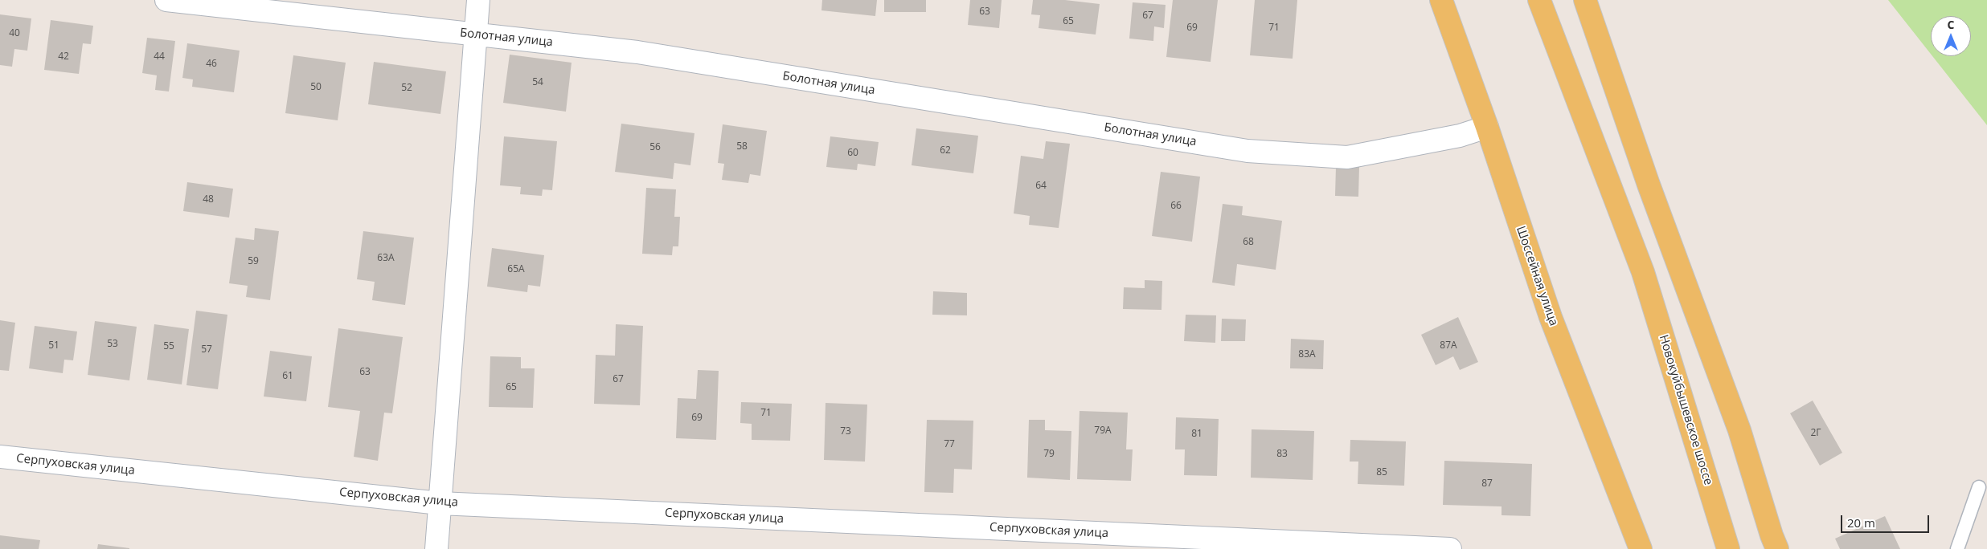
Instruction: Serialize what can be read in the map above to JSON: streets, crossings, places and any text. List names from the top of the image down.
{
  "streets": {
    "main road": ["Шоссейная улица", "Новокуйбышевское шоссе"],
    "street": ["Болотная улица", "Серпуховская улица"]
  },
  "crossings": [
    ["Болотная улица", "Шоссейная улица"]
  ],
  "house_numbers": [
    "63",
    "67",
    "65",
    "69",
    "71",
    "40",
    "42",
    "44",
    "46",
    "54",
    "50",
    "52",
    "58",
    "56",
    "62",
    "60",
    "64",
    "48",
    "66",
    "68",
    "63А",
    "59",
    "65А",
    "53",
    "51",
    "87А",
    "55",
    "57",
    "83А",
    "63",
    "61",
    "67",
    "65",
    "71",
    "69",
    "79А",
    "73",
    "2Г",
    "81",
    "77",
    "79",
    "83",
    "85",
    "87"
  ],
  "scale_bar": "20 m",
  "north": "top"
}
